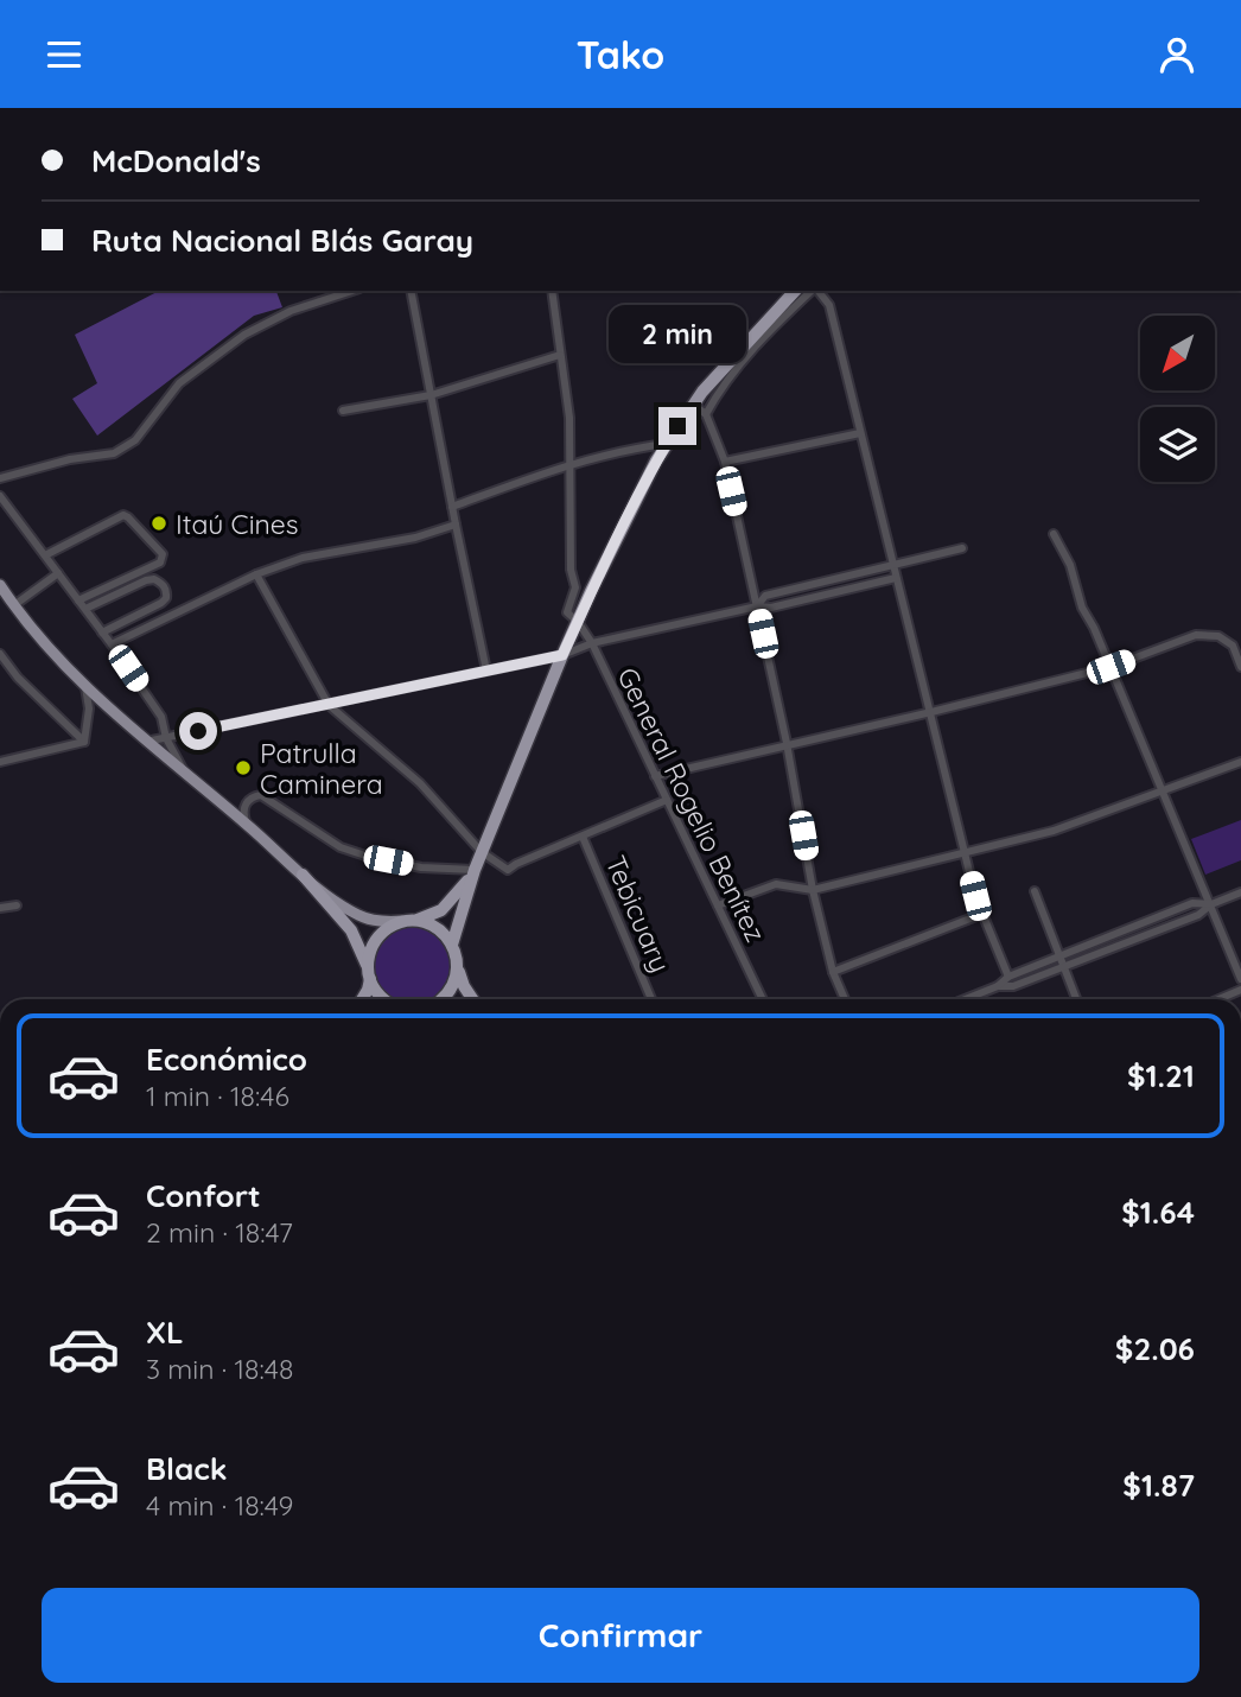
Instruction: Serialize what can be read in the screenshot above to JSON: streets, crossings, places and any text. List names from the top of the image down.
{
  "streets": {
    "street": ["General Rogelio Benítez", "Tebicuary"]
  },
  "places": ["Itaú Cines", "Patrulla Caminera"],
  "north": "bottom left",
  "page": {
    "header": "Tako",
    "banner": ["McDonald's", "Ruta Nacional Blás Garay"],
    "bubble": "2 min",
    "list": [
      {
        "name": "Económico",
        "note": "1 min · 18:46",
        "value": "$1.21"
      },
      {
        "name": "Confort",
        "note": "2 min · 18:47",
        "value": "$1.64"
      },
      {
        "name": "XL",
        "note": "3 min · 18:48",
        "value": "$2.06"
      },
      {
        "name": "Black",
        "note": "4 min · 18:49",
        "value": "$1.87"
      }
    ],
    "buttons": "Confirmar"
  }
}
